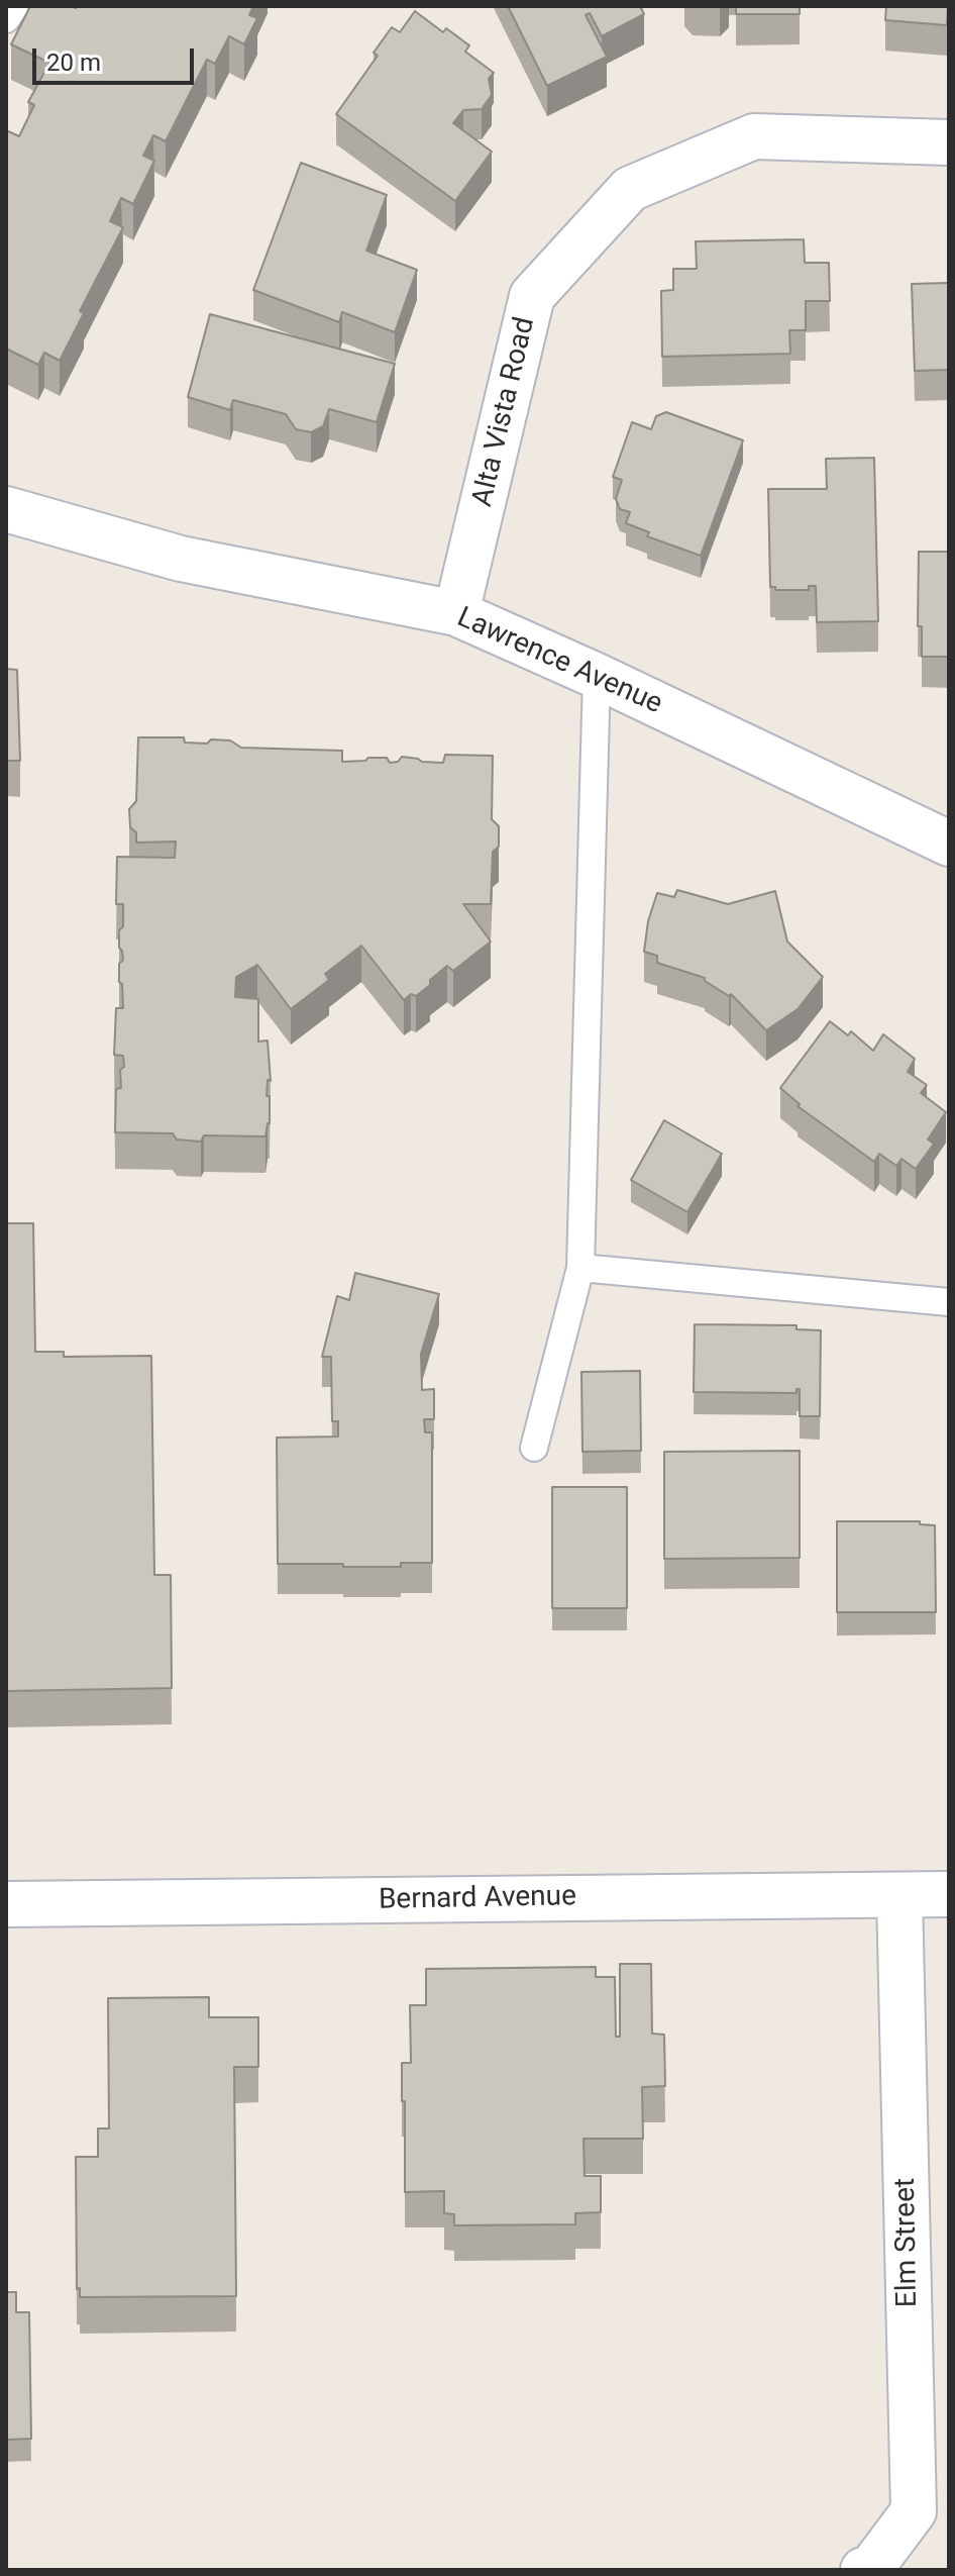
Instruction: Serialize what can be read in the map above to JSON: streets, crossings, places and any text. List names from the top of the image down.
{
  "streets": {
    "street": [
      "Alta Vista Road",
      "Lawrence Avenue",
      "Bernard Avenue",
      "Elm Street"
    ]
  },
  "crossings": [
    ["Alta Vista Road", "Lawrence Avenue"],
    ["Bernard Avenue", "Elm Street"]
  ],
  "scale_bar": "20 m"
}
